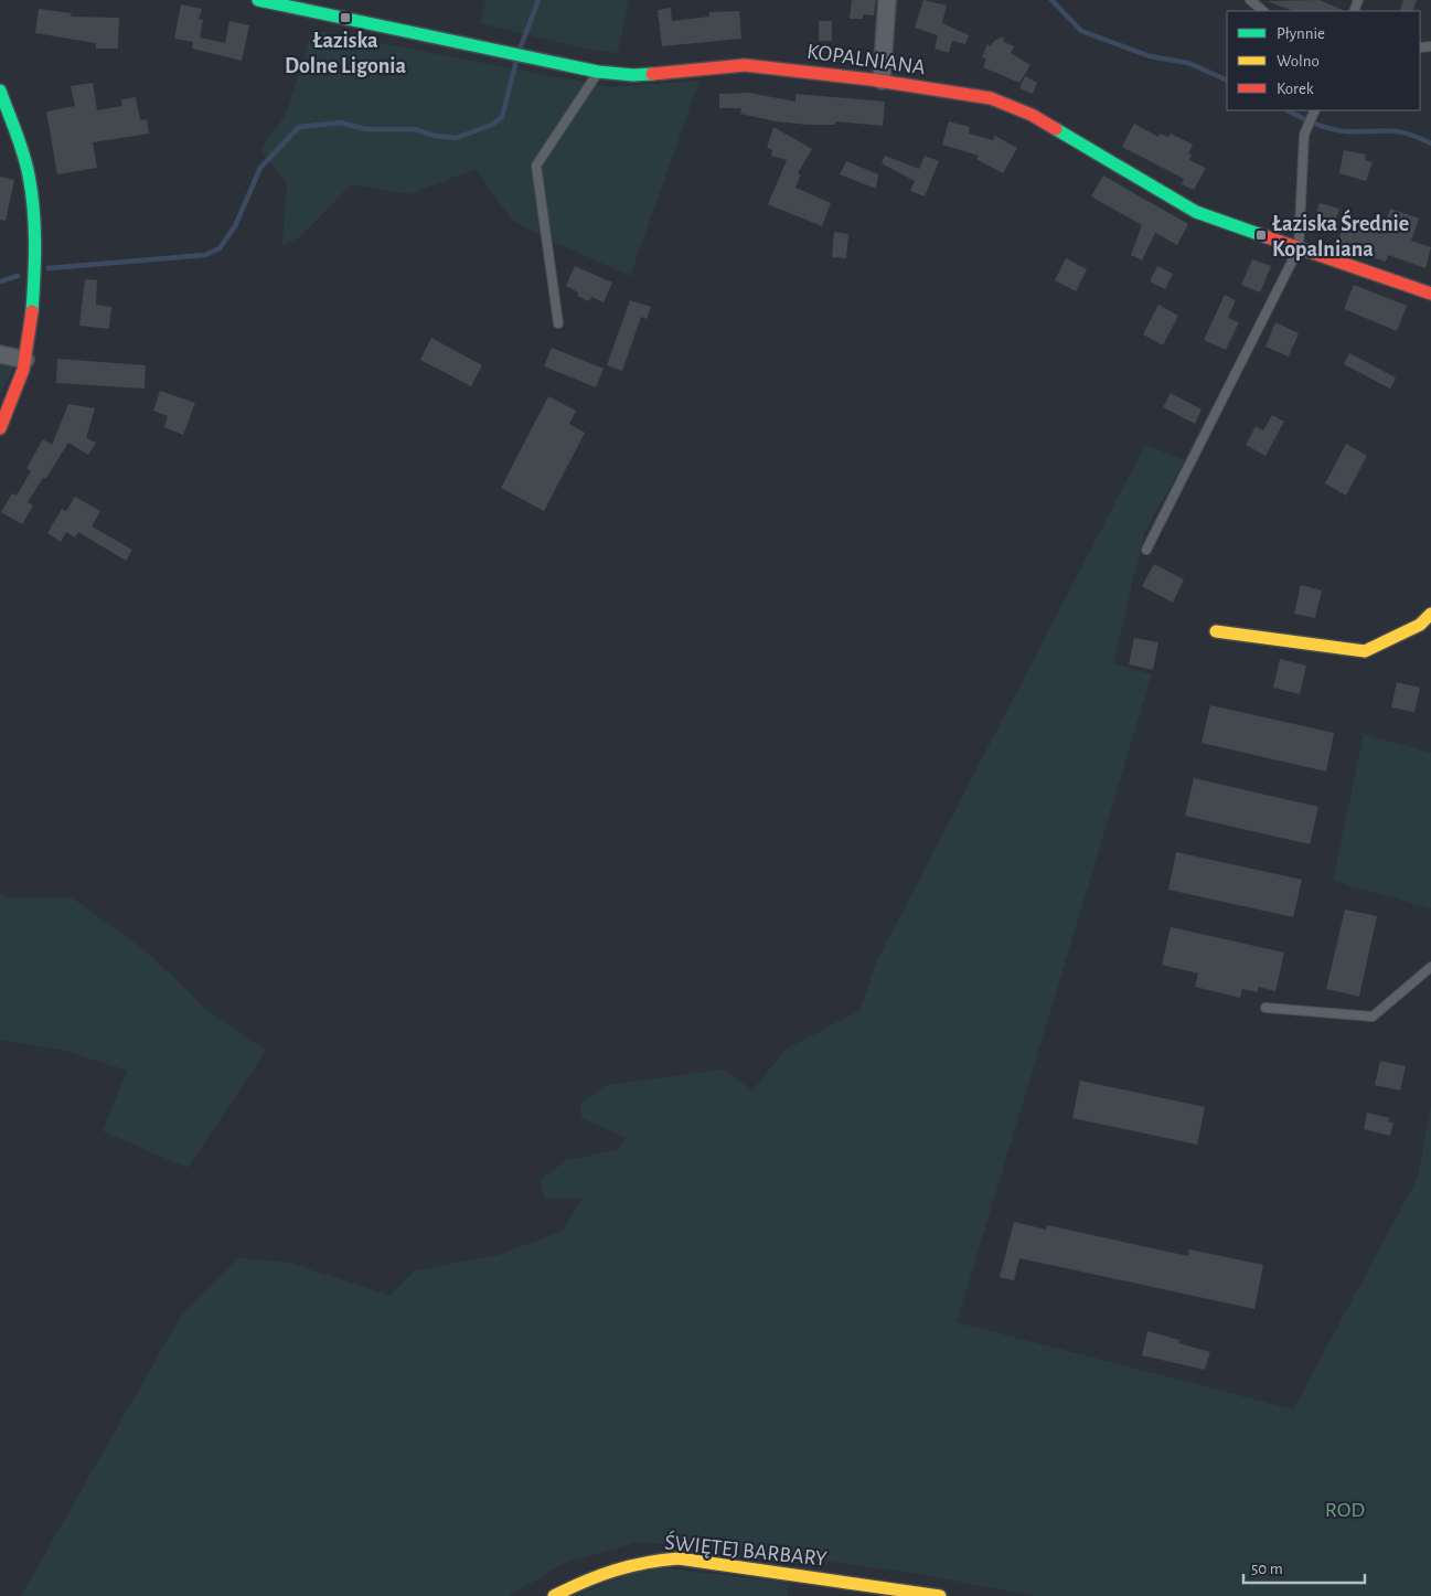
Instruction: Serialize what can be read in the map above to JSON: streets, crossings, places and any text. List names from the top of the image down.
{
  "streets": {
    "street": ["KOPALNIANA", "ŚWIĘTEJ BARBARY"]
  },
  "parks": ["ROD"],
  "places": {
    "transit": ["Łaziska Dolne Ligonia", "Łaziska Średnie Kopalniana"]
  },
  "legend": ["Płynnie", "Wolno", "Korek"],
  "scale_bar": "50 m"
}
